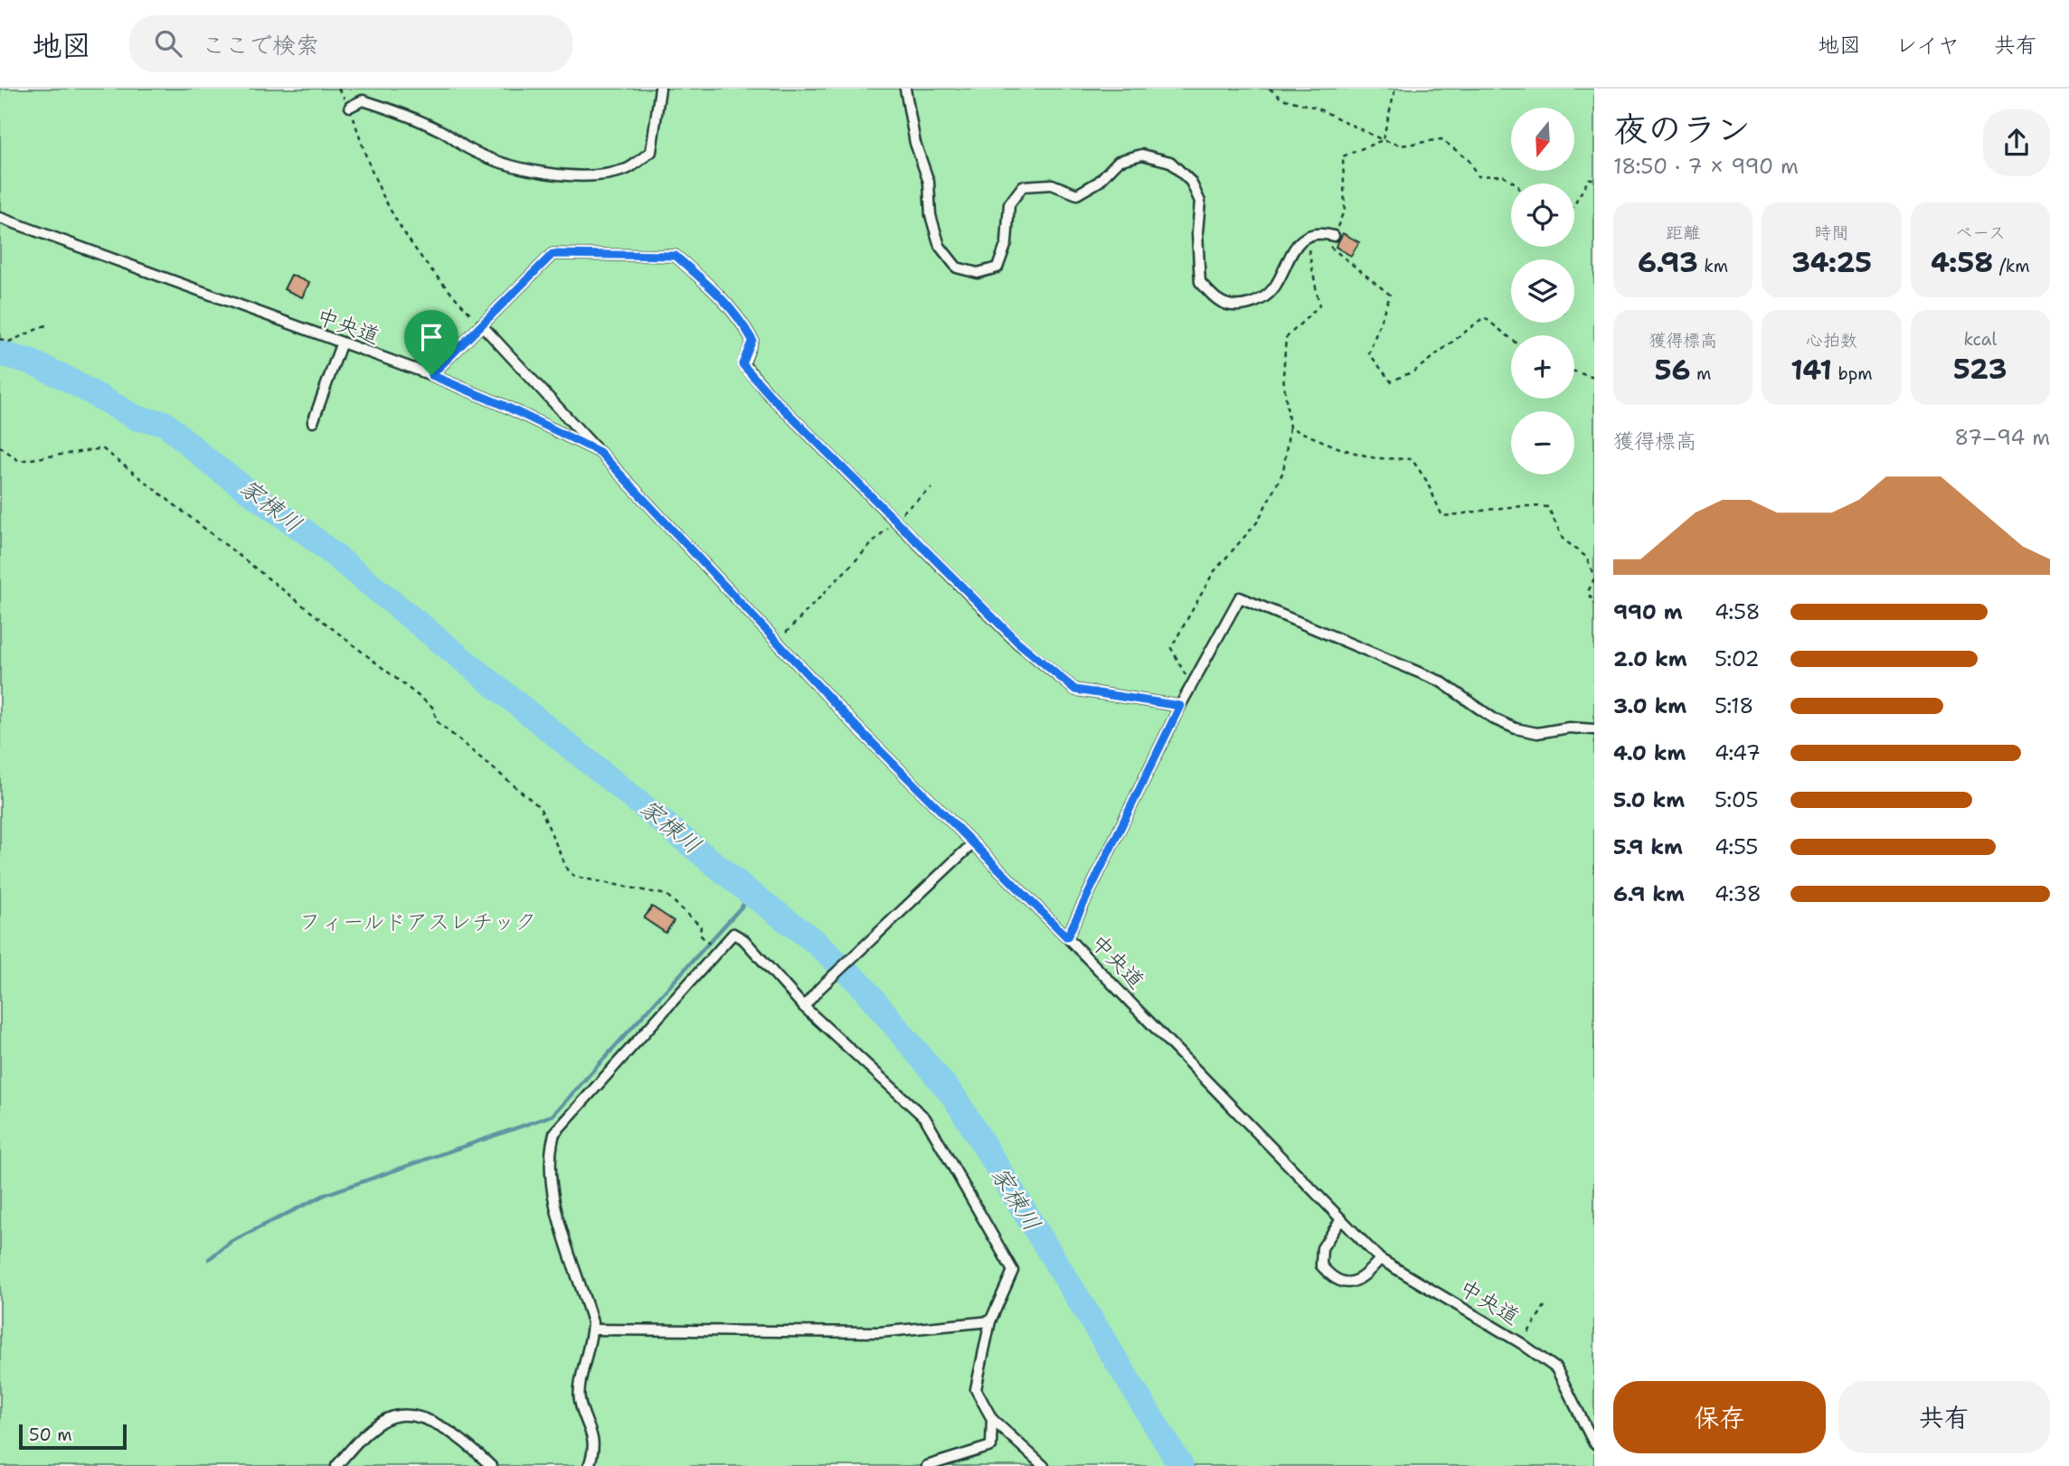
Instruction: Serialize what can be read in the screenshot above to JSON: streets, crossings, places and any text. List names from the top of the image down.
{
  "streets": {
    "lane": ["中央道"]
  },
  "water": ["家棟川"],
  "parks": ["フィールドアスレチック"],
  "scale_bar": "50 m",
  "north": "bottom",
  "page": {
    "header": "地図",
    "search": "ここで検索",
    "nav": ["地図", "レイヤ", "共有"],
    "heading": ["夜のラン", "18:50 · 7 × 990 m"],
    "map_buttons": ["+", "−"],
    "stats": [
      ["距離", "6.93 km"],
      ["時間", "34:25"],
      ["ペース", "4:58 /km"],
      ["獲得標高", "56 m"],
      ["心拍数", "141 bpm"],
      ["kcal", "523"]
    ],
    "chart": ["獲得標高", "87–94 m"],
    "list": [
      {
        "name": "990 m",
        "note": "4:58"
      },
      {
        "name": "2.0 km",
        "note": "5:02"
      },
      {
        "name": "3.0 km",
        "note": "5:18"
      },
      {
        "name": "4.0 km",
        "note": "4:47"
      },
      {
        "name": "5.0 km",
        "note": "5:05"
      },
      {
        "name": "5.9 km",
        "note": "4:55"
      },
      {
        "name": "6.9 km",
        "note": "4:38"
      }
    ],
    "buttons": ["保存", "共有"],
    "scale": "50 m"
  }
}
